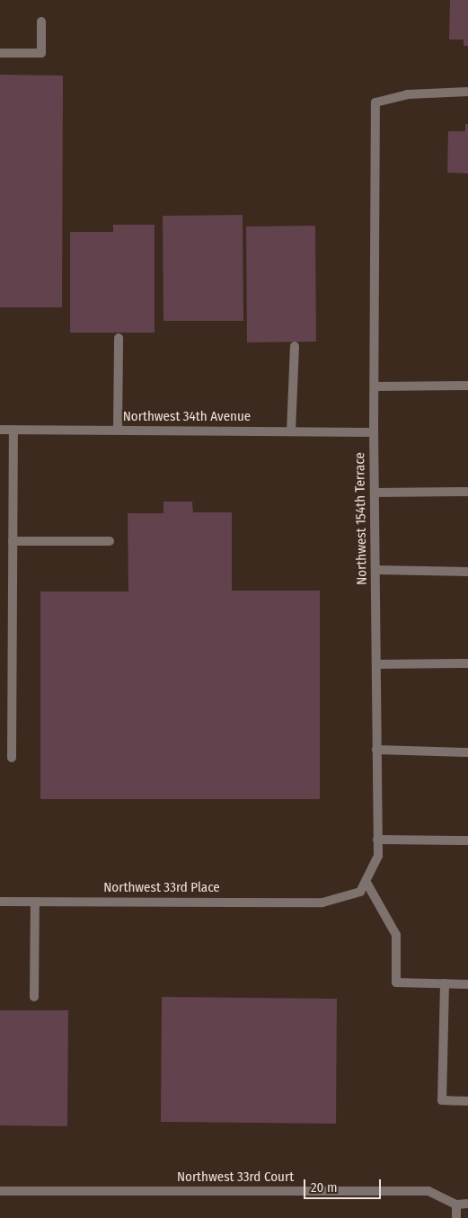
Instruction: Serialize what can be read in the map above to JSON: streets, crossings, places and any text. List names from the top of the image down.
{
  "streets": {
    "street": [
      "Northwest 34th Avenue",
      "Northwest 154th Terrace",
      "Northwest 33rd Place",
      "Northwest 33rd Court"
    ]
  },
  "crossings": [
    ["Northwest 34th Avenue", "Northwest 154th Terrace"],
    ["Northwest 154th Terrace", "Northwest 33rd Place"]
  ],
  "scale_bar": "20 m"
}
